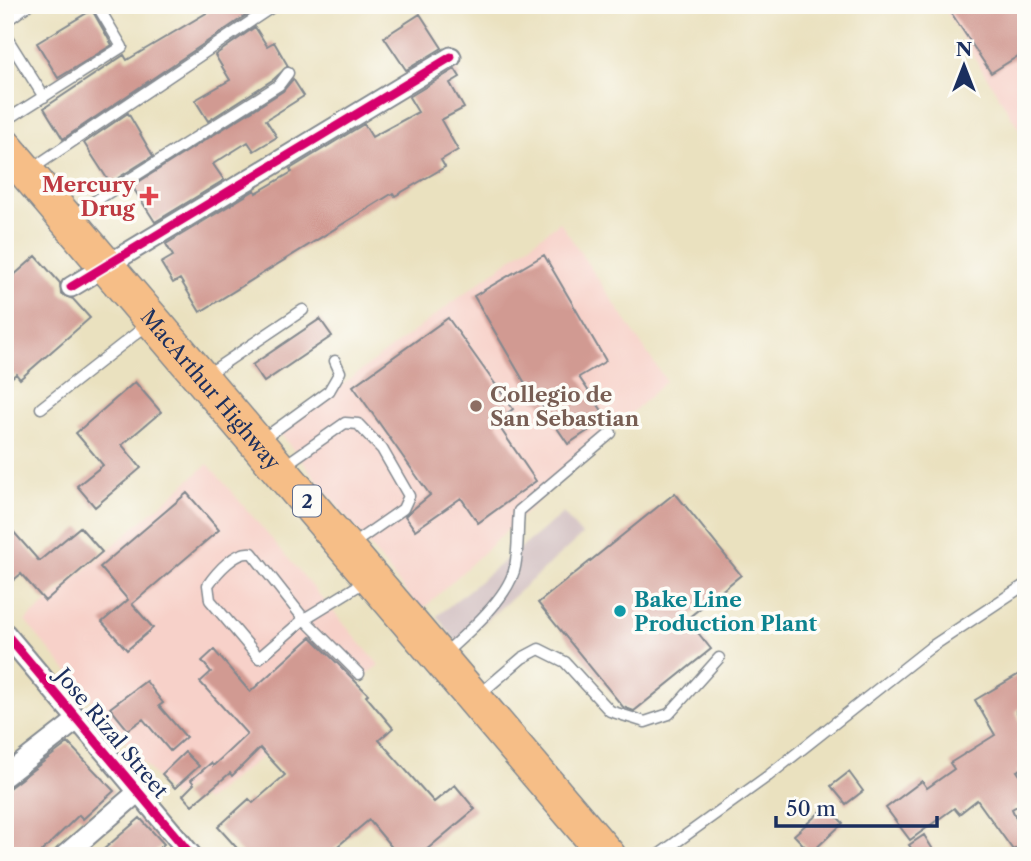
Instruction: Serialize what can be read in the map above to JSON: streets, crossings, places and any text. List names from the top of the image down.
{
  "streets": {
    "highway": ["MacArthur Highway", "2"],
    "street": ["Jose Rizal Street"]
  },
  "places": {
    "health": ["Mercury Drug"],
    "other": ["Collegio de San Sebastian", "Bake Line Production Plant"]
  },
  "scale_bar": "50 m",
  "north": "top"
}
